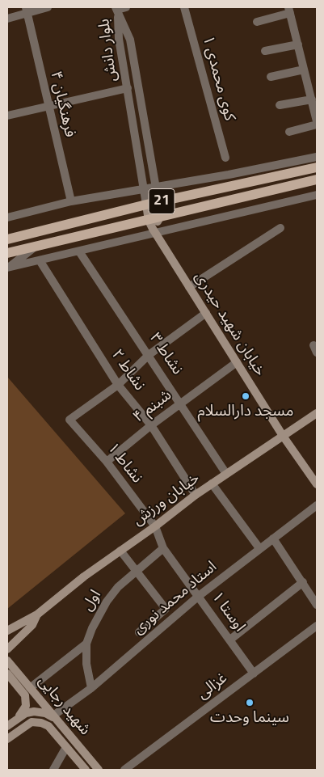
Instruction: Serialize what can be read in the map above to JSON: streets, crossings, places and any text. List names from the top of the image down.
{
  "streets": {
    "main road": ["21"],
    "street": [
      "بلوار دانش",
      "کوی محمدی ۱",
      "فرهنگیان ۴",
      "خیابان شهید حیدری",
      "نشاط ۳",
      "نشاط ۲",
      "شبنم ۴",
      "نشاط ۱",
      "خیابان ورزش",
      "استاد محمد نوری",
      "اول",
      "اوستا ۱",
      "غزالی",
      "شهید رجایی"
    ]
  },
  "crossings": [
    ["بلوار دانش", "21"],
    ["بلوار دانش", "خیابان شهید حیدری"],
    ["21", "خیابان شهید حیدری"],
    ["خیابان شهید حیدری", "شبنم ۴"],
    ["خیابان شهید حیدری", "خیابان ورزش"],
    ["نشاط ۳", "شبنم ۴"],
    ["نشاط ۳", "خیابان ورزش"],
    ["نشاط ۲", "شبنم ۴"],
    ["نشاط ۲", "نشاط ۱"],
    ["نشاط ۲", "خیابان ورزش"],
    ["شبنم ۴", "نشاط ۱"],
    ["نشاط ۱", "خیابان ورزش"],
    ["نشاط ۱", "اوستا ۱"],
    ["خیابان ورزش", "اوستا ۱"],
    ["استاد محمد نوری", "اول"],
    ["استاد محمد نوری", "اوستا ۱"],
    ["استاد محمد نوری", "شهید رجایی"],
    ["اول", "اوستا ۱"],
    ["اوستا ۱", "غزالی"]
  ],
  "places": ["مسجد دارالسلام", "سینما وحدت"]
}
